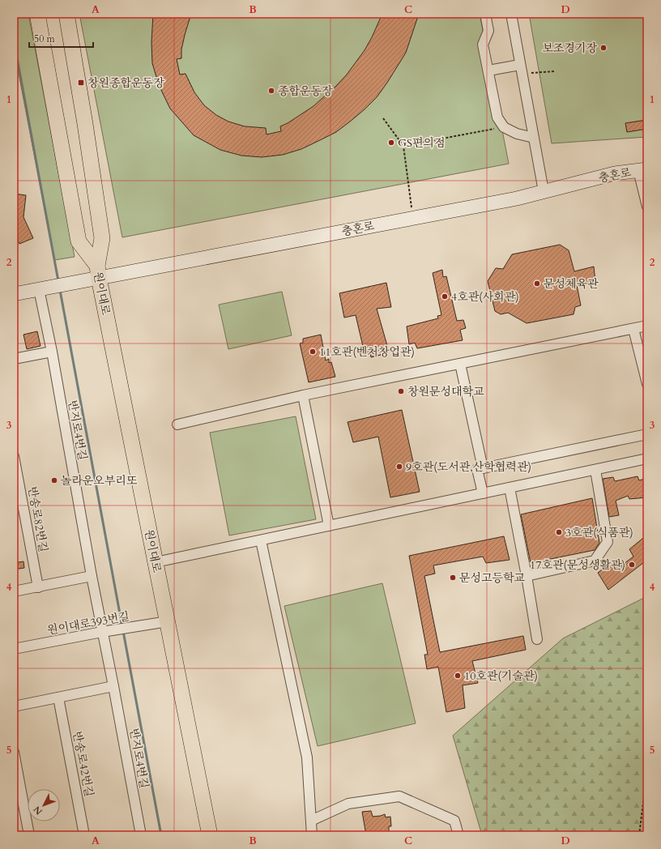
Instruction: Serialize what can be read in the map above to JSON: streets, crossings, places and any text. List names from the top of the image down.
{
  "streets": {
    "main road": ["충혼로", "원이대로"],
    "street": [
      "반지로4번길",
      "반송로82번길",
      "원이대로393번길",
      "반송로42번길"
    ]
  },
  "crossings": [
    ["충혼로", "원이대로"],
    ["충혼로", "반지로4번길"],
    ["원이대로", "원이대로393번길"],
    ["반지로4번길", "원이대로393번길"]
  ],
  "places": {
    "other": [
      "보조경기장",
      "종합운동장",
      "GS편의점",
      "문성체육관",
      "4호관(사회관)",
      "11호관(벤처창업관)",
      "창원문성대학교",
      "9호관(도서관,산학협력관)",
      "놀라운오부리또",
      "3호관(식품관)",
      "17호관(문성생활관)",
      "문성고등학교",
      "10호관(기술관)"
    ],
    "transit": ["창원종합운동장"]
  },
  "scale_bar": "50 m",
  "north": "bottom left",
  "grid": {
    "columns": [
      "A",
      "B",
      "C",
      "D"
    ],
    "rows": [
      "1",
      "2",
      "3",
      "4",
      "5"
    ]
  }
}
